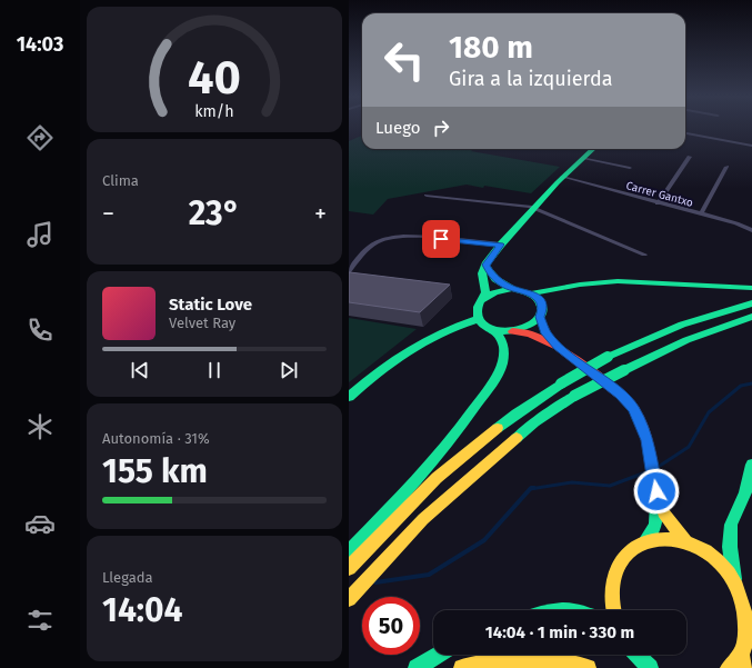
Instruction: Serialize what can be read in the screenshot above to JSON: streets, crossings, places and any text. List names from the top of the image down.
{
  "streets": {
    "street": ["Carrer Gantxo"]
  },
  "page": {
    "tabs": "14:03",
    "turn": ["180 m", "Gira a la izquierda"],
    "then": "Luego",
    "tile": [
      "Clima",
      ["Autonomía · 31%", "155 km"],
      ["Llegada", "14:04"]
    ],
    "heat": ["−", "23°", "+"],
    "song": ["Static Love", "Velvet Ray"],
    "limit": "50",
    "trip": "14:04 · 1 min · 330 m",
    "gauge": ["40", "km/h"]
  }
}
